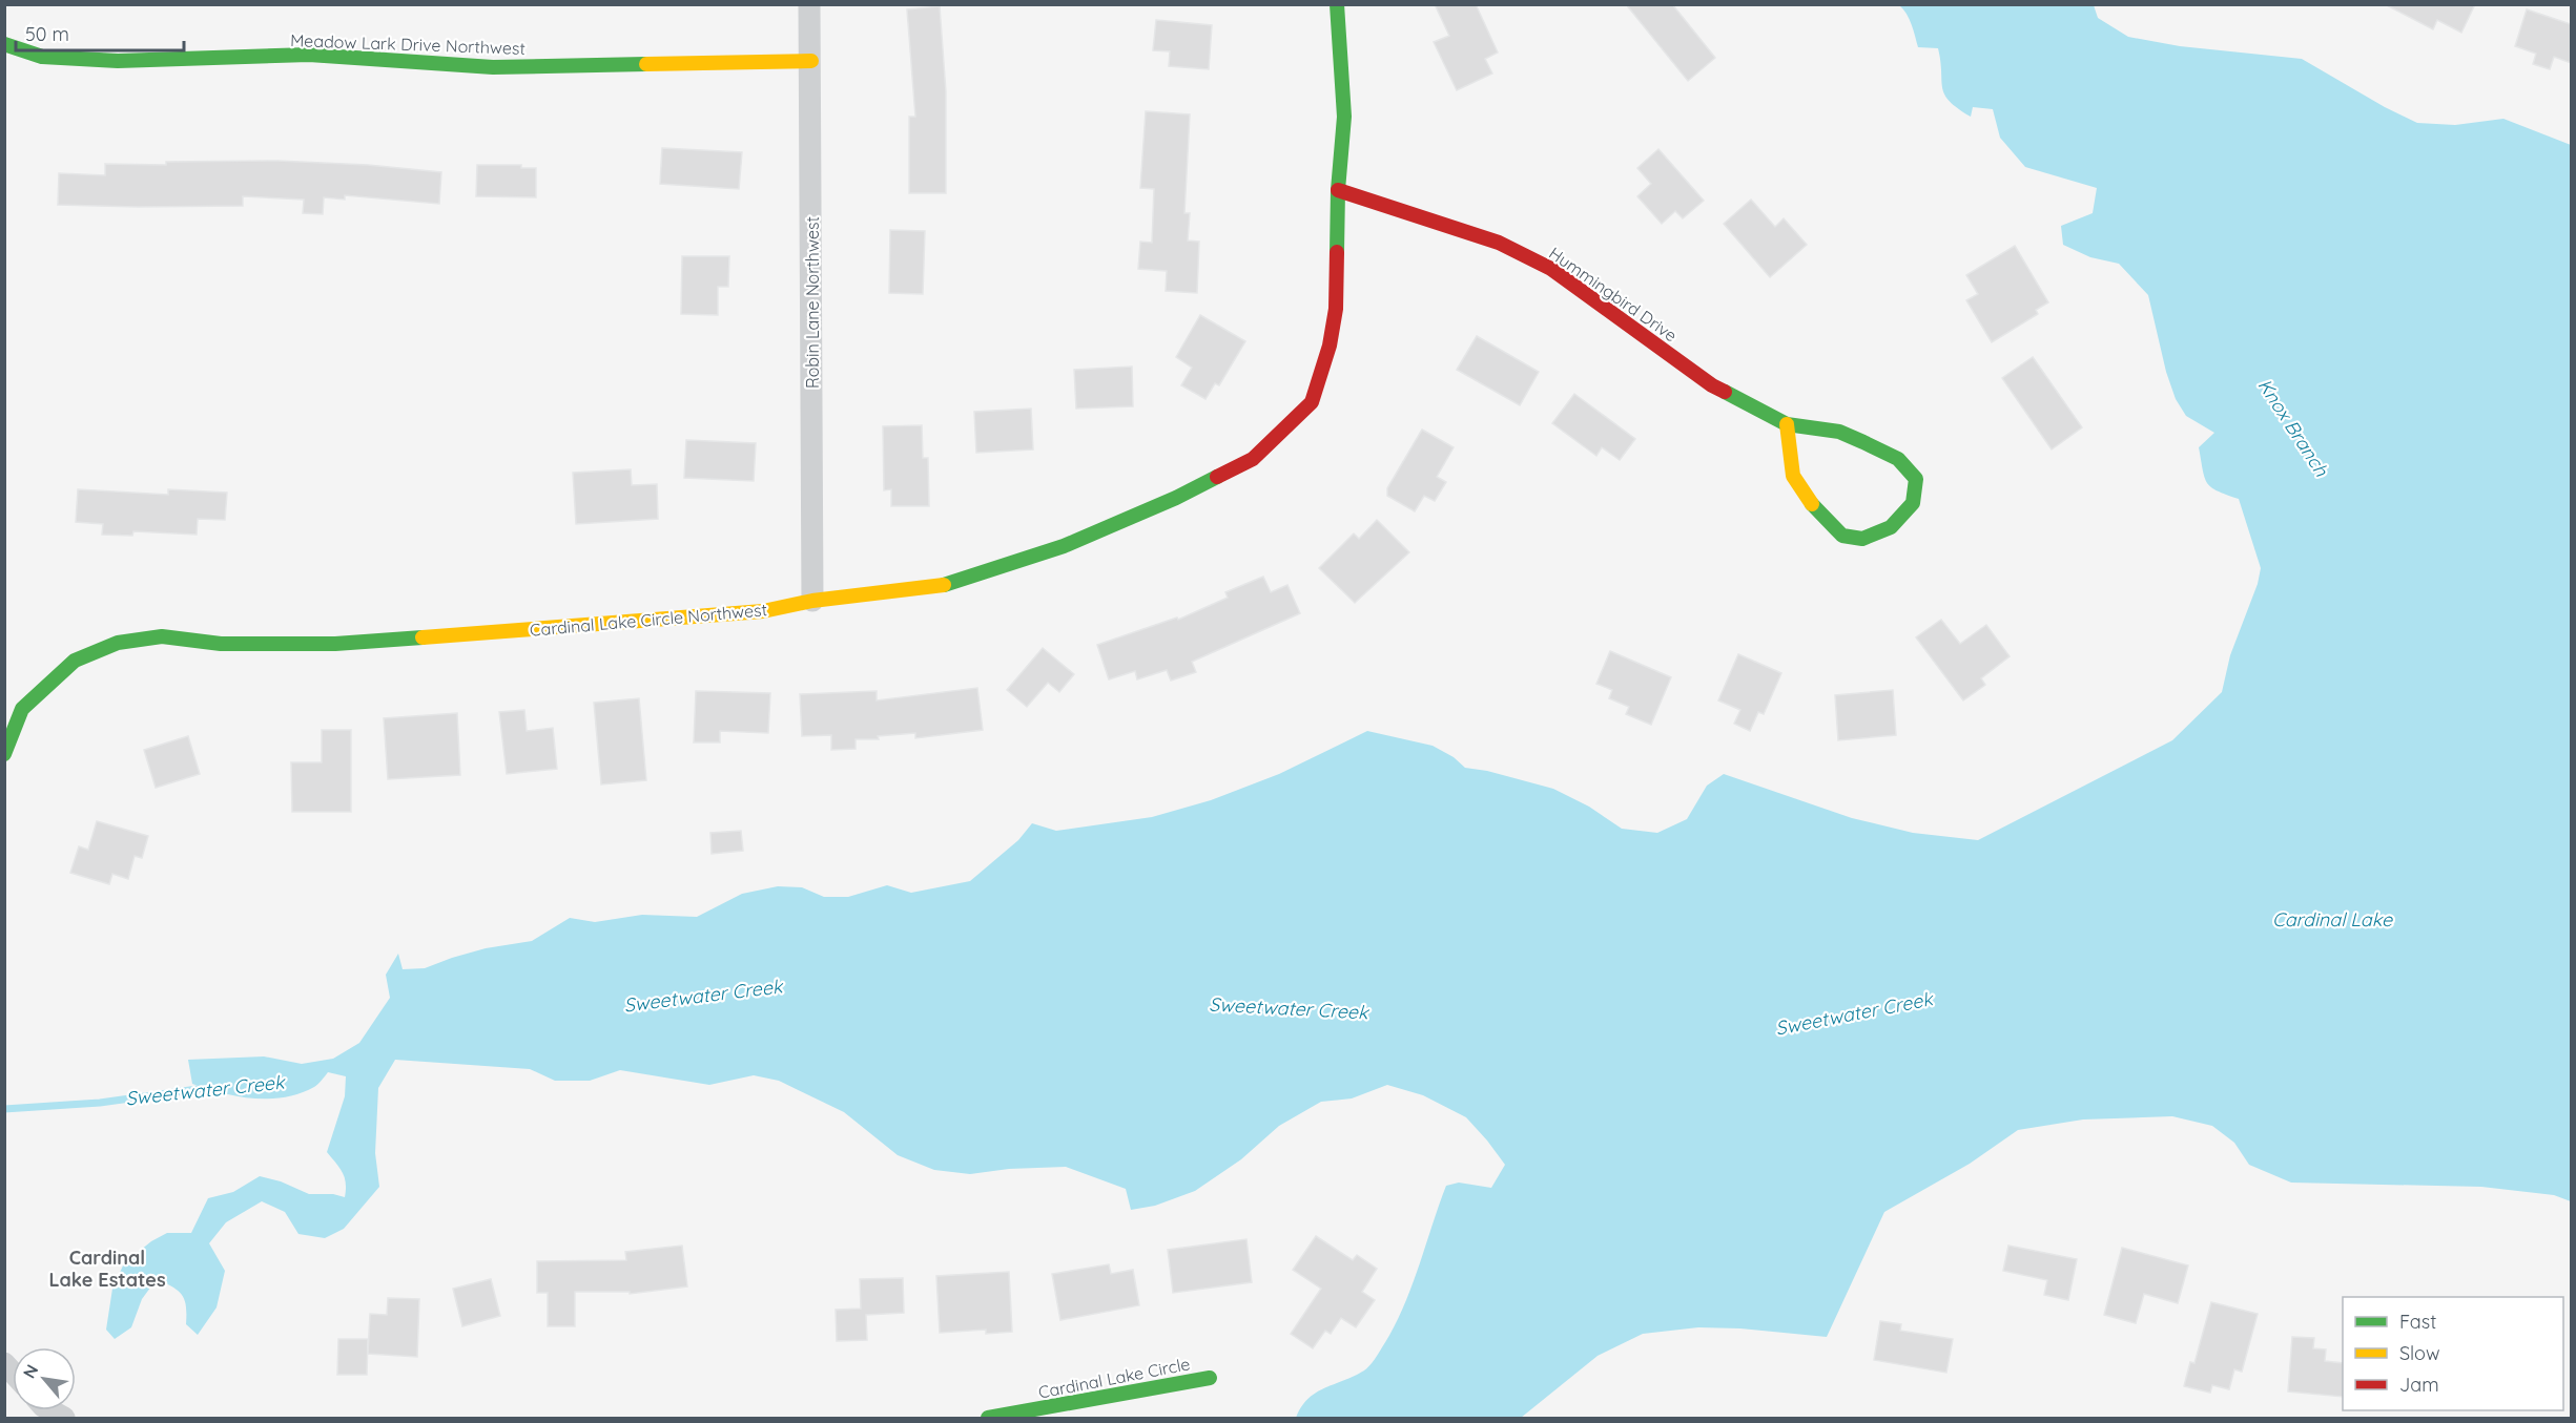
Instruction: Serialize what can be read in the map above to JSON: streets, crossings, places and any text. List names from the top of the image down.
{
  "streets": {
    "street": [
      "Meadow Lark Drive Northwest",
      "Hummingbird Drive",
      "Robin Lane Northwest",
      "Cardinal Lake Circle Northwest",
      "Cardinal Lake Circle"
    ]
  },
  "crossings": [
    ["Meadow Lark Drive Northwest", "Robin Lane Northwest"],
    ["Hummingbird Drive", "Cardinal Lake Circle Northwest"],
    ["Robin Lane Northwest", "Cardinal Lake Circle Northwest"]
  ],
  "districts": ["Cardinal Lake Estates"],
  "water": ["Knox Branch", "Cardinal Lake", "Sweetwater Creek"],
  "legend": ["Fast", "Slow", "Jam"],
  "scale_bar": "50 m",
  "north": "top left"
}
